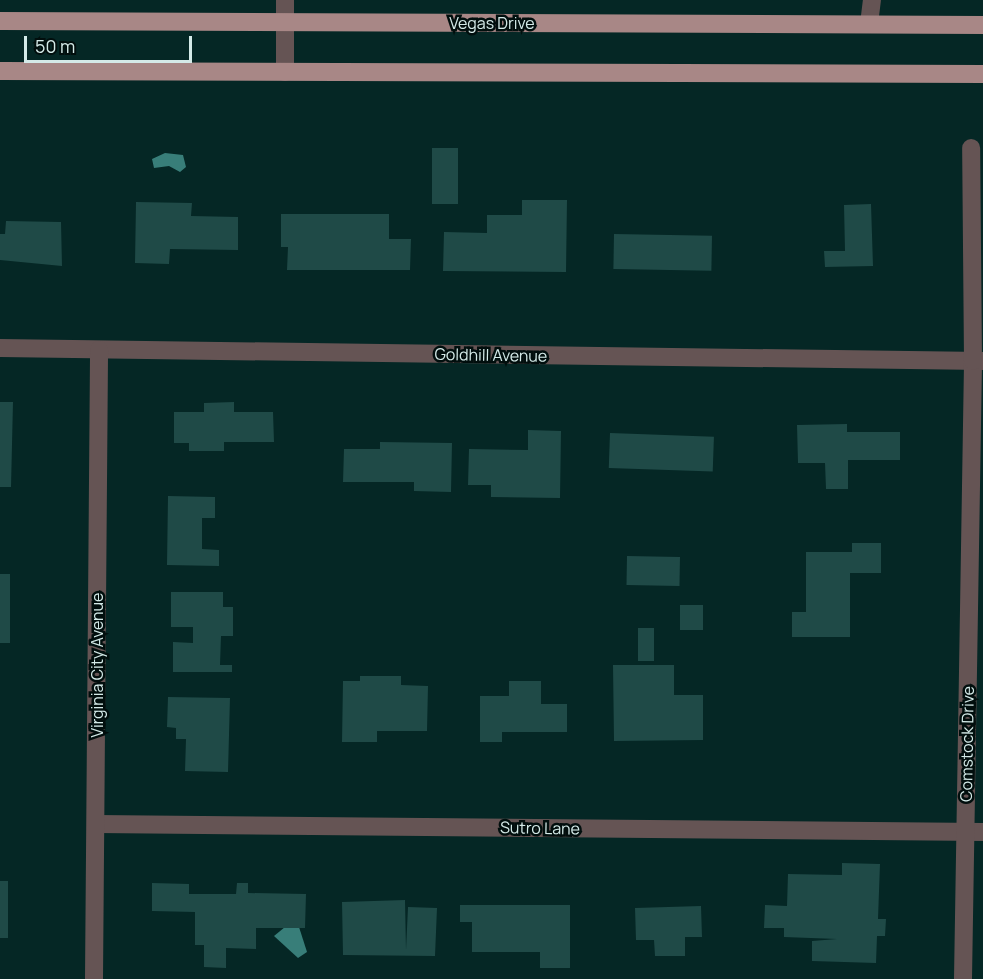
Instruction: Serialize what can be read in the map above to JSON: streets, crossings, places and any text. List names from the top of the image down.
{
  "streets": {
    "main road": ["Vegas Drive"],
    "street": [
      "Goldhill Avenue",
      "Virginia City Avenue",
      "Comstock Drive",
      "Sutro Lane"
    ]
  },
  "crossings": [
    ["Goldhill Avenue", "Virginia City Avenue"],
    ["Goldhill Avenue", "Comstock Drive"],
    ["Virginia City Avenue", "Sutro Lane"],
    ["Comstock Drive", "Sutro Lane"]
  ],
  "scale_bar": "50 m"
}
